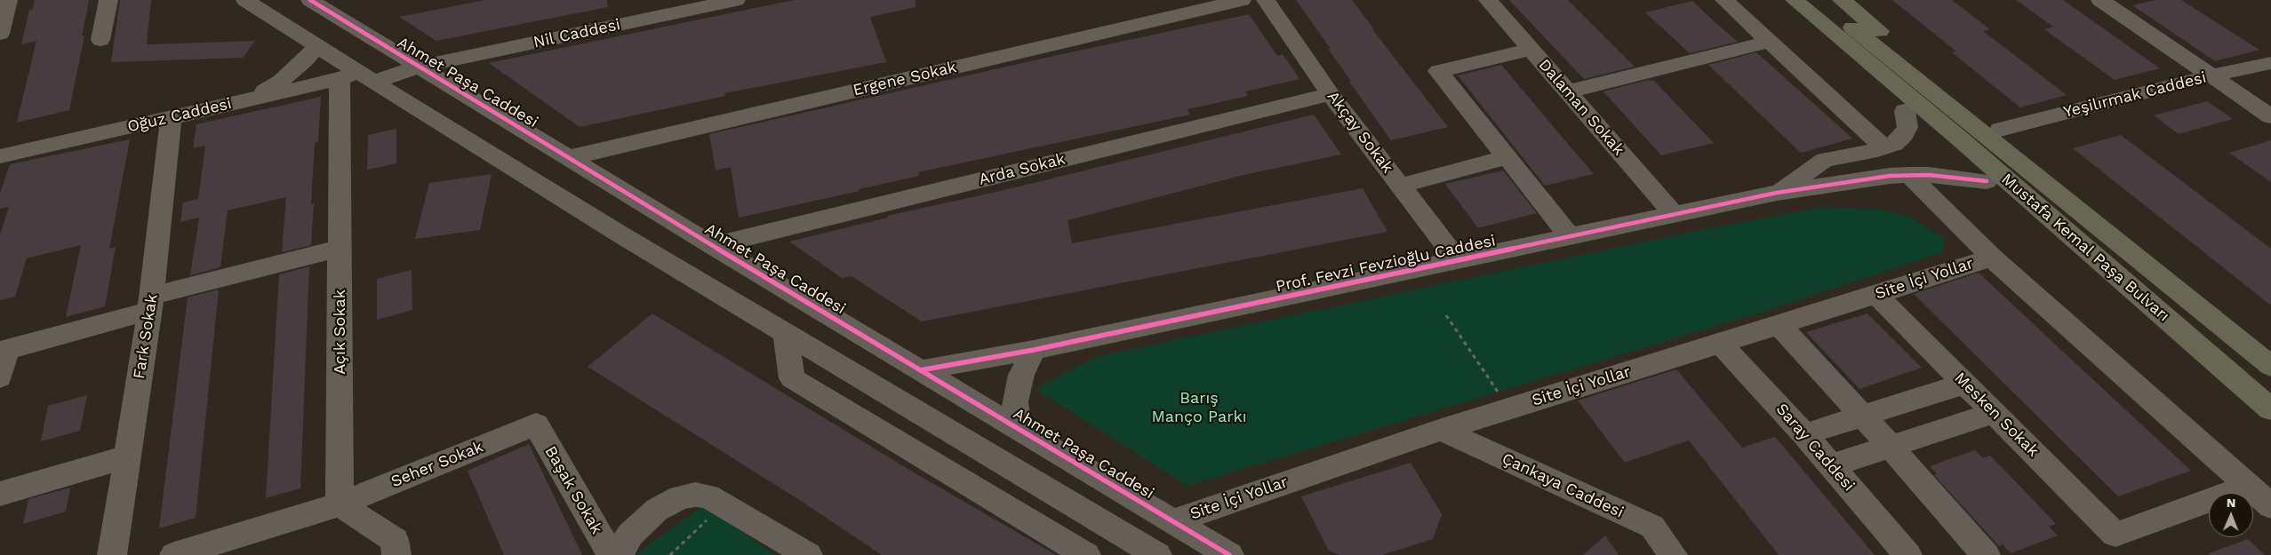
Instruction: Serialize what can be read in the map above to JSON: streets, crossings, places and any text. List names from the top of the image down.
{
  "streets": {
    "highway": ["Mustafa Kemal Paşa Bulvarı"],
    "street": [
      "Nil Caddesi",
      "Ergene Sokak",
      "Ahmet Paşa Caddesi",
      "Yeşilırmak Caddesi",
      "Dalaman Sokak",
      "Oğuz Caddesi",
      "Akçay Sokak",
      "Arda Sokak",
      "Prof. Fevzi Fevzioğlu Caddesi",
      "Site İçi Yollar",
      "Açık Sokak",
      "Fark Sokak",
      "Mesken Sokak",
      "Saray Caddesi",
      "Seher Sokak",
      "Çankaya Caddesi",
      "Başak Sokak"
    ]
  },
  "crossings": [
    ["Nil Caddesi", "Ahmet Paşa Caddesi"],
    ["Nil Caddesi", "Oğuz Caddesi"],
    ["Nil Caddesi", "Açık Sokak"],
    ["Ergene Sokak", "Ahmet Paşa Caddesi"],
    ["Ahmet Paşa Caddesi", "Arda Sokak"],
    ["Ahmet Paşa Caddesi", "Prof. Fevzi Fevzioğlu Caddesi"],
    ["Ahmet Paşa Caddesi", "Site İçi Yollar"],
    ["Dalaman Sokak", "Prof. Fevzi Fevzioğlu Caddesi"],
    ["Oğuz Caddesi", "Açık Sokak"],
    ["Oğuz Caddesi", "Fark Sokak"],
    ["Akçay Sokak", "Arda Sokak"],
    ["Akçay Sokak", "Prof. Fevzi Fevzioğlu Caddesi"],
    ["Site İçi Yollar", "Mesken Sokak"],
    ["Site İçi Yollar", "Saray Caddesi"],
    ["Site İçi Yollar", "Çankaya Caddesi"],
    ["Açık Sokak", "Seher Sokak"],
    ["Seher Sokak", "Başak Sokak"]
  ],
  "parks": ["Barış Manço Parkı"],
  "north": "top"
}
